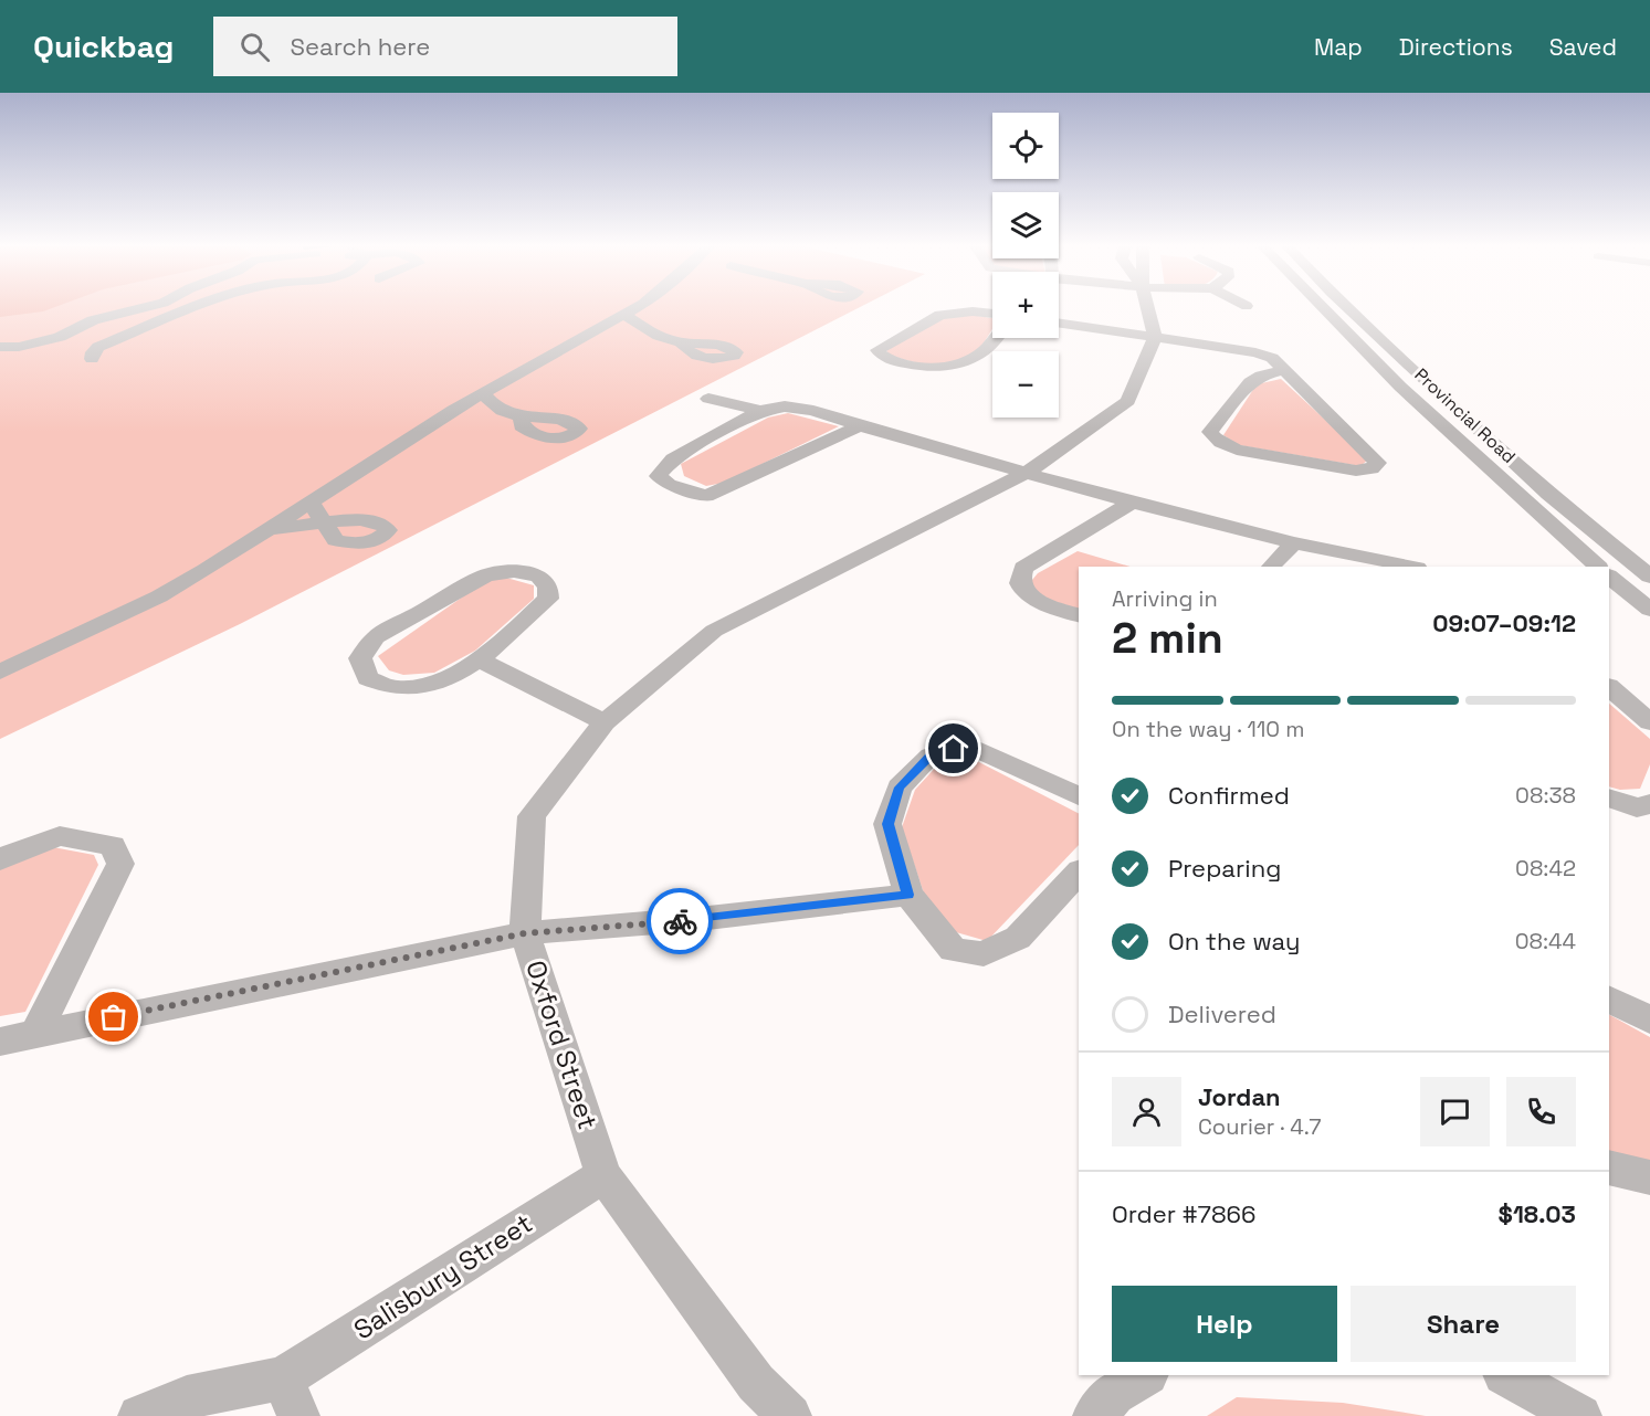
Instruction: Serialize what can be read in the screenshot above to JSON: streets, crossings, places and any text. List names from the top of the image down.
{
  "streets": {
    "street": ["Provincial Road", "Oxford Street", "Salisbury Street"]
  },
  "crossings": [
    ["Oxford Street", "Salisbury Street"]
  ],
  "page": {
    "header": "Quickbag",
    "search": "Search here",
    "nav": ["Map", "Directions", "Saved"],
    "map_buttons": ["+", "−"],
    "heading": ["2 min", "Arriving in", "09:07–09:12"],
    "panel": [
      "Jordan",
      "Courier · 4.7",
      "Order #7866",
      "$18.03"
    ],
    "bar": "On the way · 110 m",
    "list": [
      ["Confirmed", "08:38"],
      ["Preparing", "08:42"],
      ["On the way", "08:44"],
      "Delivered"
    ],
    "buttons": ["Help", "Share"]
  }
}
